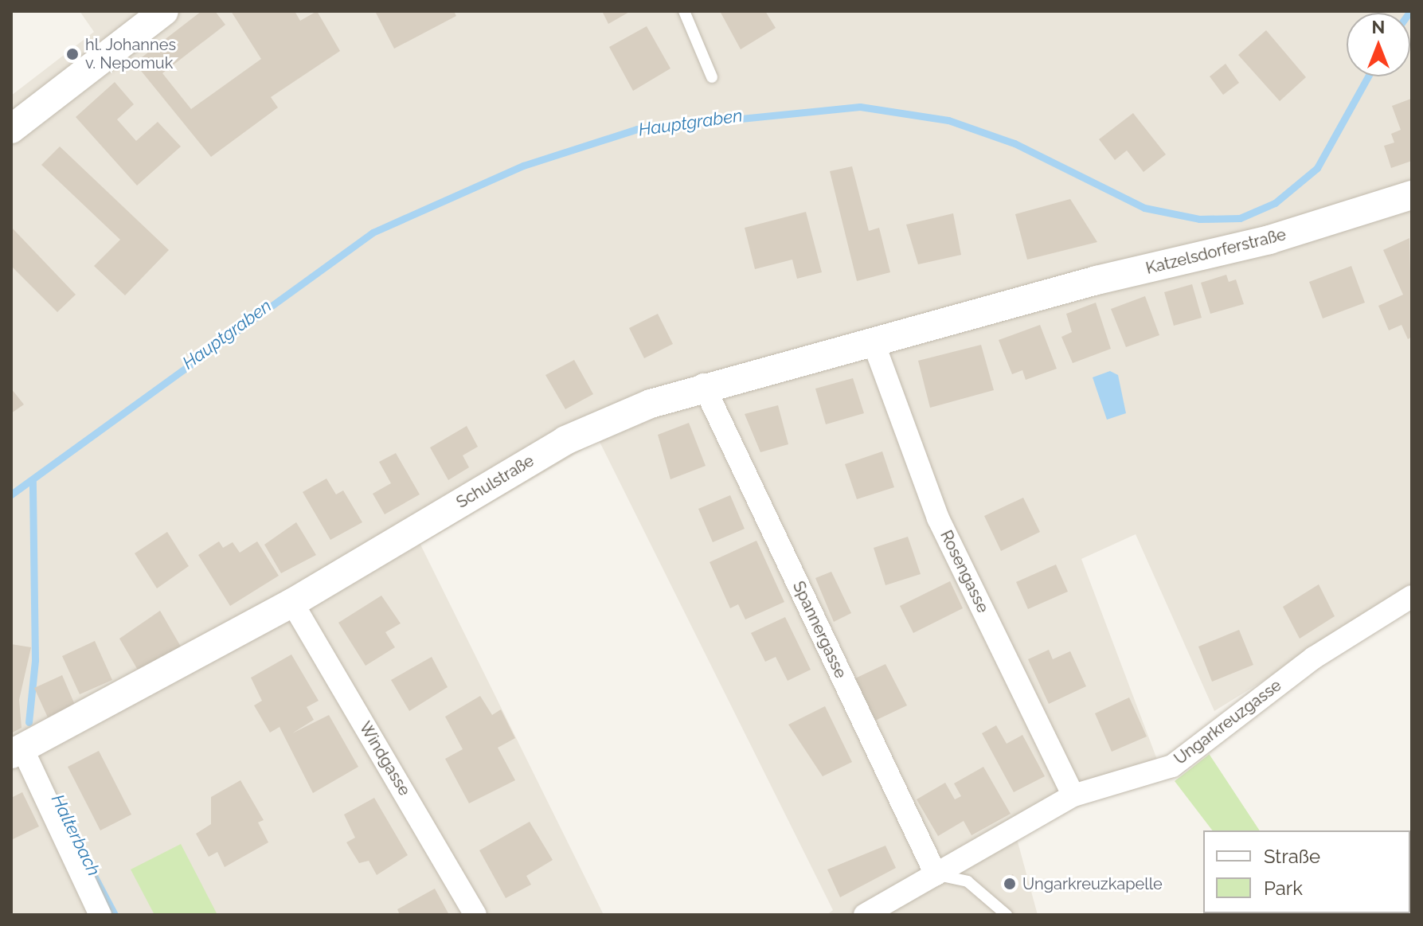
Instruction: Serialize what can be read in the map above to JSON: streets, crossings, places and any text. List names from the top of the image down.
{
  "streets": {
    "street": [
      "Katzelsdorferstraße",
      "Schulstraße",
      "Rosengasse",
      "Spannergasse",
      "Ungarkreuzgasse",
      "Windgasse"
    ]
  },
  "crossings": [
    ["Katzelsdorferstraße", "Schulstraße"],
    ["Schulstraße", "Rosengasse"],
    ["Schulstraße", "Spannergasse"],
    ["Schulstraße", "Windgasse"],
    ["Rosengasse", "Ungarkreuzgasse"],
    ["Spannergasse", "Ungarkreuzgasse"]
  ],
  "water": ["Hauptgraben", "Halterbach"],
  "places": ["hl. Johannes v. Nepomuk", "Ungarkreuzkapelle"],
  "legend": ["Straße", "Park"],
  "north": "top"
}
